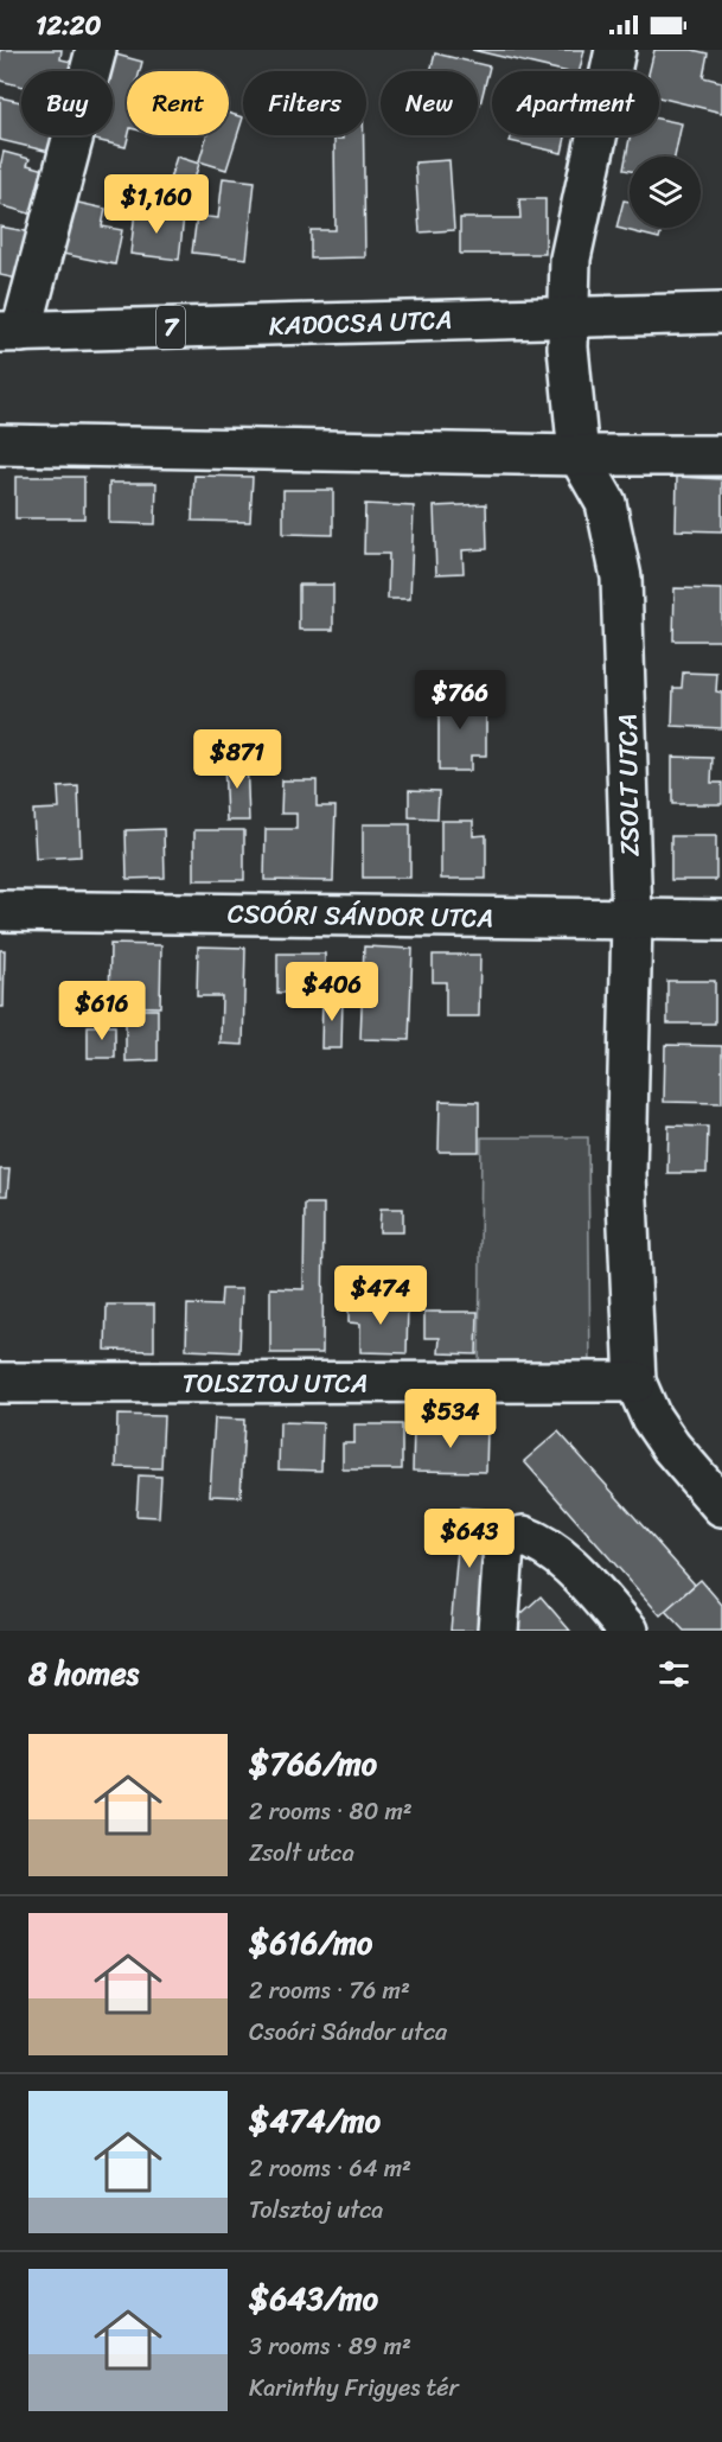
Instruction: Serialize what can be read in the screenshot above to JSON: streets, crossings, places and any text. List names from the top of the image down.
{
  "streets": {
    "street": [
      "KADOCSA UTCA",
      "7",
      "ZSOLT UTCA",
      "CSOÓRI SÁNDOR UTCA",
      "TOLSZTOJ UTCA"
    ]
  },
  "crossings": [
    ["KADOCSA UTCA", "ZSOLT UTCA"],
    ["ZSOLT UTCA", "CSOÓRI SÁNDOR UTCA"],
    ["ZSOLT UTCA", "TOLSZTOJ UTCA"]
  ],
  "page": {
    "status": "12:20",
    "chip": [
      "Buy",
      "Rent",
      "Filters",
      "New",
      "Apartment"
    ],
    "price": [
      "$1,160",
      "$766",
      "$871",
      "$406",
      "$616",
      "$474",
      "$534",
      "$643"
    ],
    "heading": "8 homes",
    "list": [
      {
        "name": "$766/mo",
        "note": "2 rooms · 80 m² · Zsolt utca"
      },
      {
        "name": "$616/mo",
        "note": "2 rooms · 76 m² · Csoóri Sándor utca"
      },
      {
        "name": "$474/mo",
        "note": "2 rooms · 64 m² · Tolsztoj utca"
      },
      {
        "name": "$643/mo",
        "note": "3 rooms · 89 m² · Karinthy Frigyes tér"
      }
    ]
  }
}
